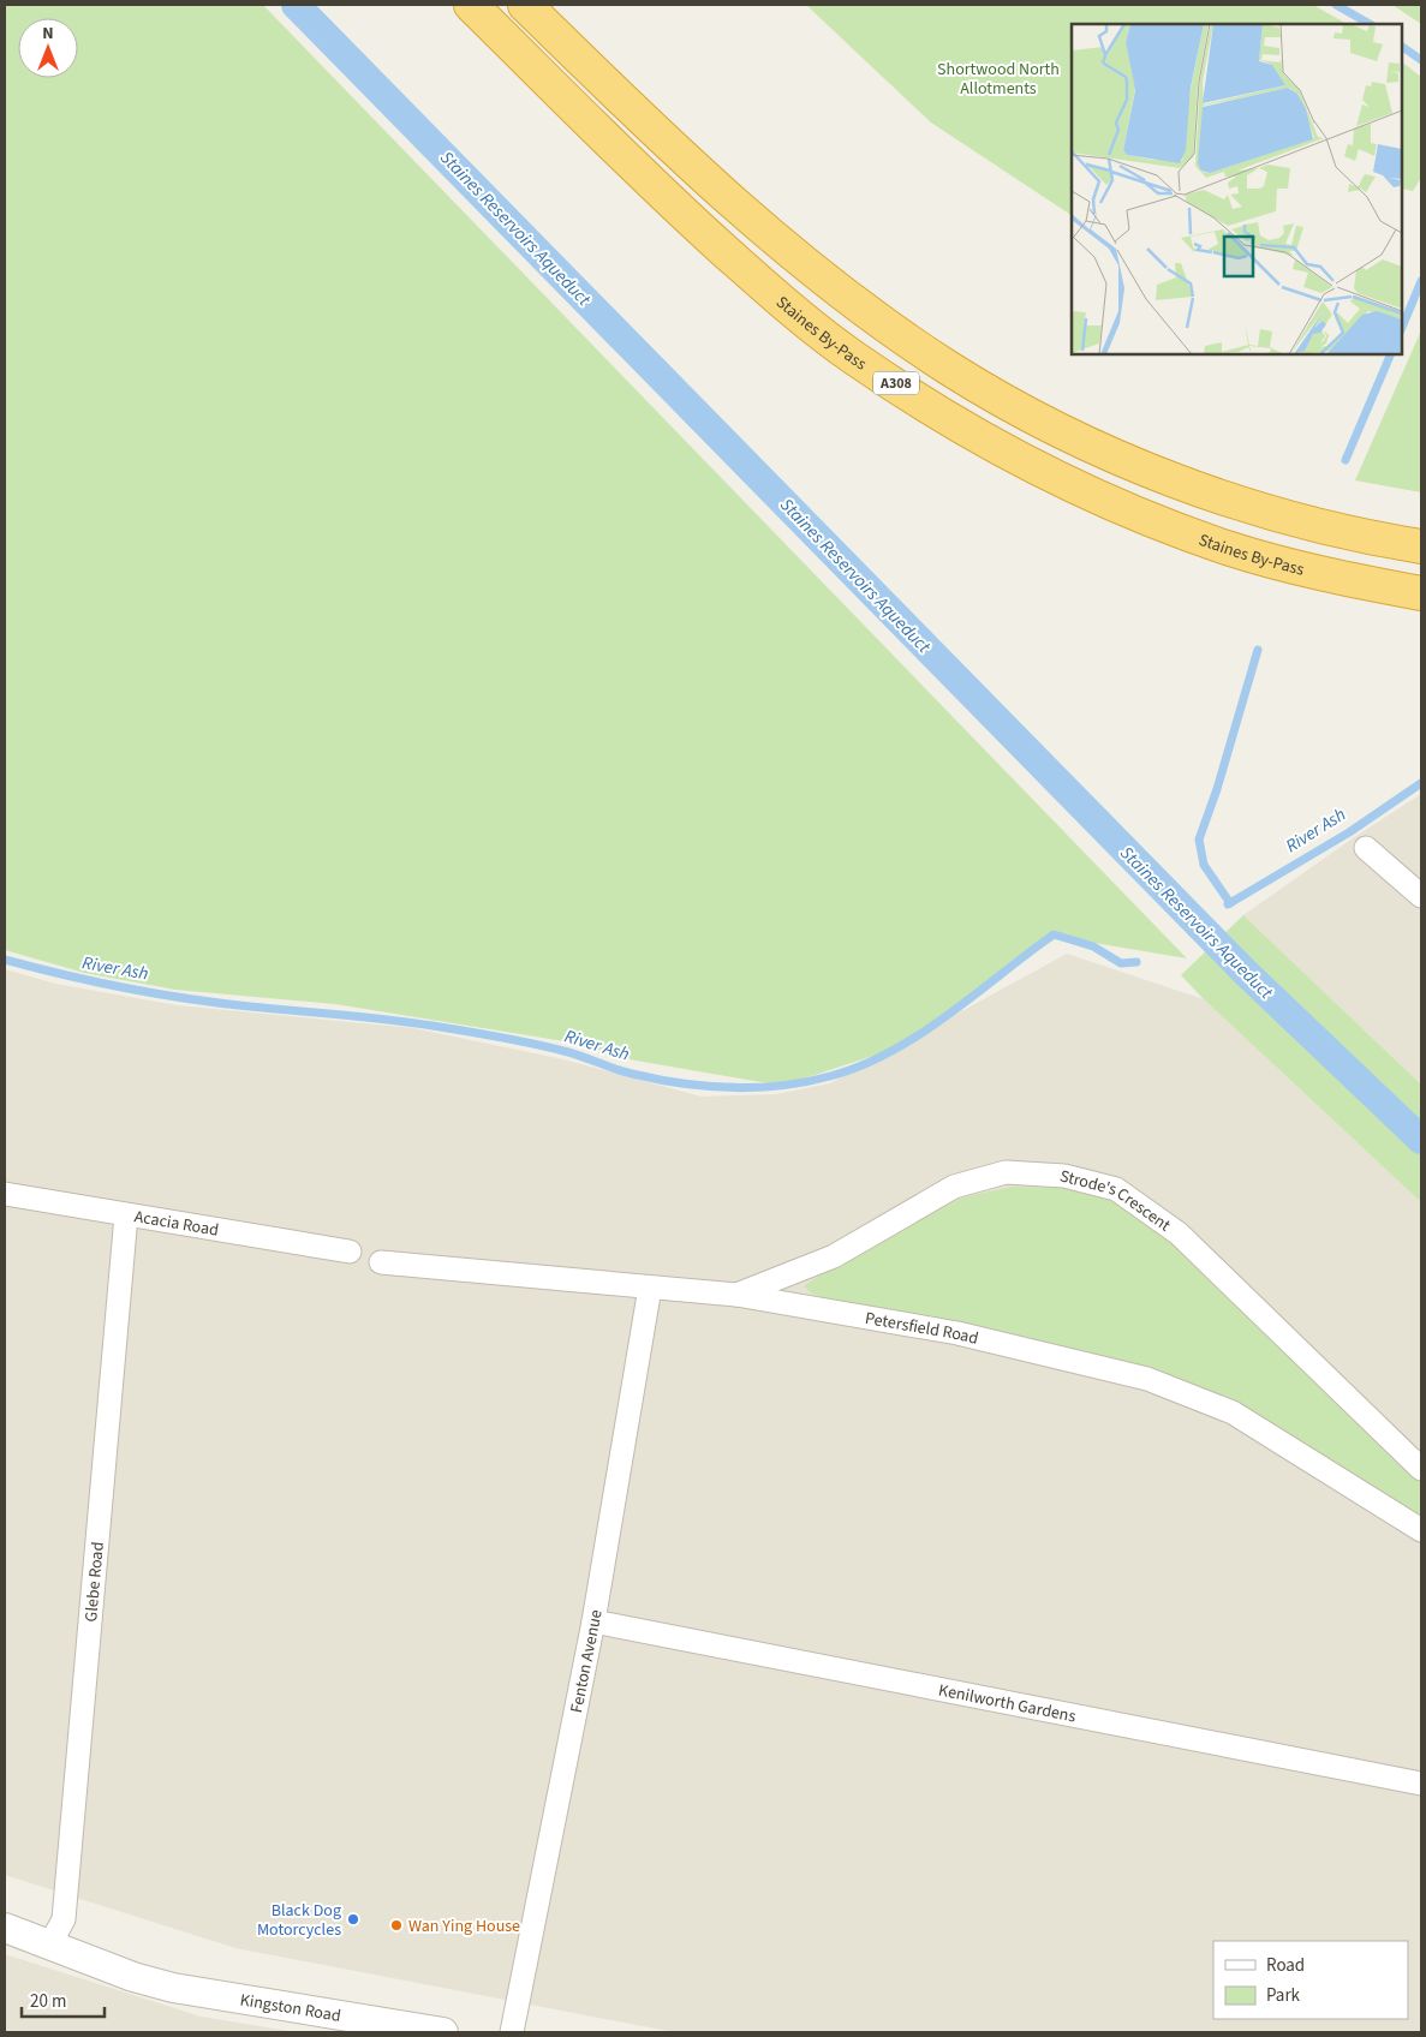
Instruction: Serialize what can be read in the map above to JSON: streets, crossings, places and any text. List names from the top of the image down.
{
  "streets": {
    "highway": ["Staines By-Pass", "A308"],
    "street": [
      "Strode's Crescent",
      "Acacia Road",
      "Petersfield Road",
      "Glebe Road",
      "Fenton Avenue",
      "Kenilworth Gardens",
      "Kingston Road"
    ]
  },
  "crossings": [
    ["Strode's Crescent", "Petersfield Road"],
    ["Acacia Road", "Glebe Road"],
    ["Petersfield Road", "Fenton Avenue"],
    ["Glebe Road", "Kingston Road"],
    ["Fenton Avenue", "Kenilworth Gardens"]
  ],
  "water": ["Staines Reservoirs Aqueduct", "River Ash"],
  "parks": ["Shortwood North Allotments"],
  "places": ["Black Dog Motorcycles", "Wan Ying House"],
  "legend": ["Road", "Park"],
  "scale_bar": "20 m",
  "north": "top"
}
